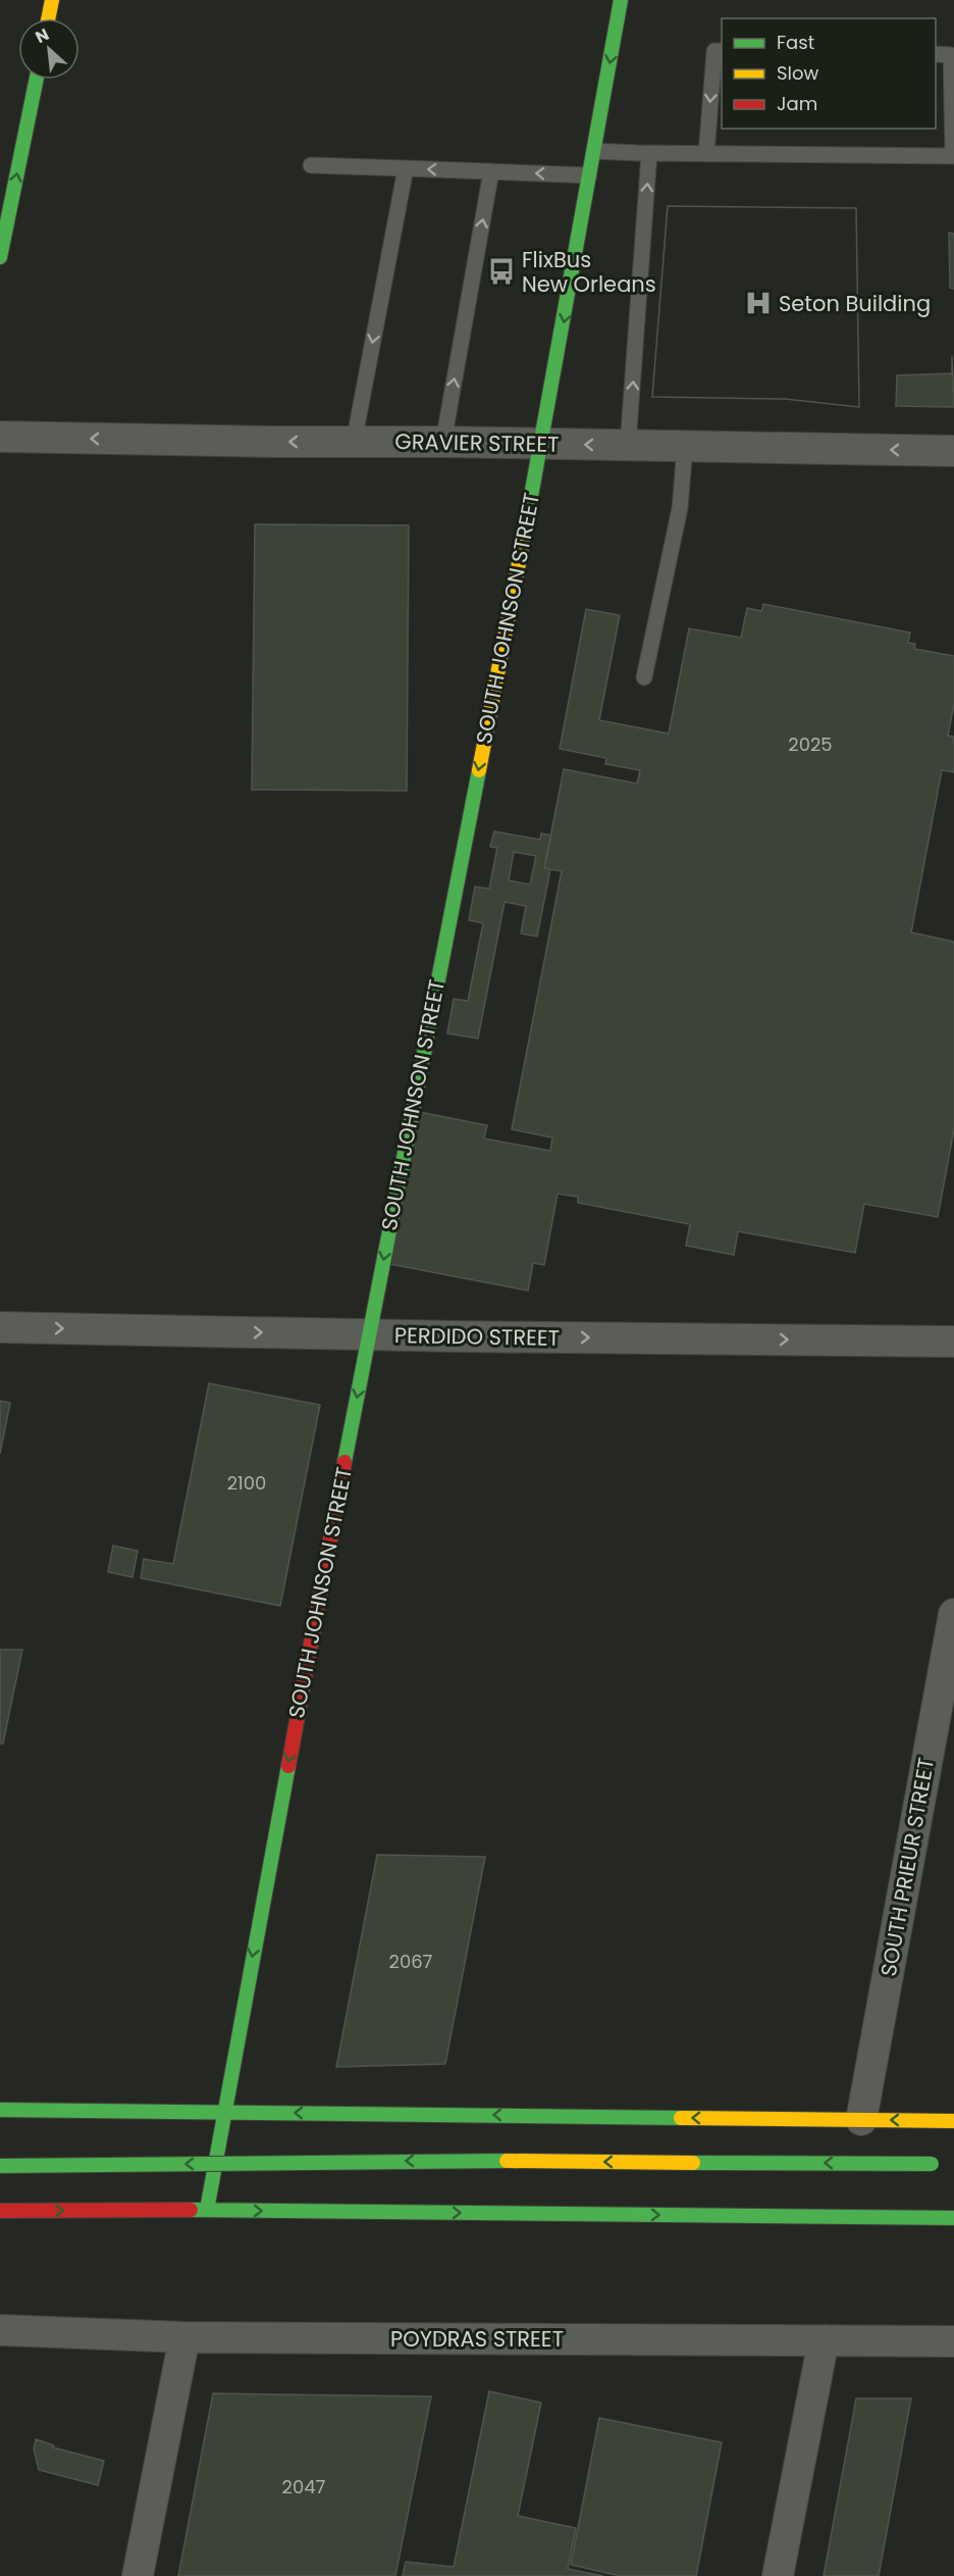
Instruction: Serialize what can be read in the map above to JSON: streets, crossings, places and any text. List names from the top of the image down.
{
  "streets": {
    "main road": ["SOUTH JOHNSON STREET"],
    "street": [
      "GRAVIER STREET",
      "PERDIDO STREET",
      "SOUTH PRIEUR STREET",
      "POYDRAS STREET"
    ]
  },
  "crossings": [
    ["GRAVIER STREET", "SOUTH JOHNSON STREET"],
    ["SOUTH JOHNSON STREET", "PERDIDO STREET"]
  ],
  "one_way": ["GRAVIER STREET", "SOUTH JOHNSON STREET", "PERDIDO STREET"],
  "places": {
    "bus stop": ["FlixBus New Orleans"],
    "hospital": ["Seton Building"]
  },
  "house_numbers": [
    "2025",
    "2100",
    "2067",
    "2047"
  ],
  "legend": ["Fast", "Slow", "Jam"],
  "north": "top left"
}
